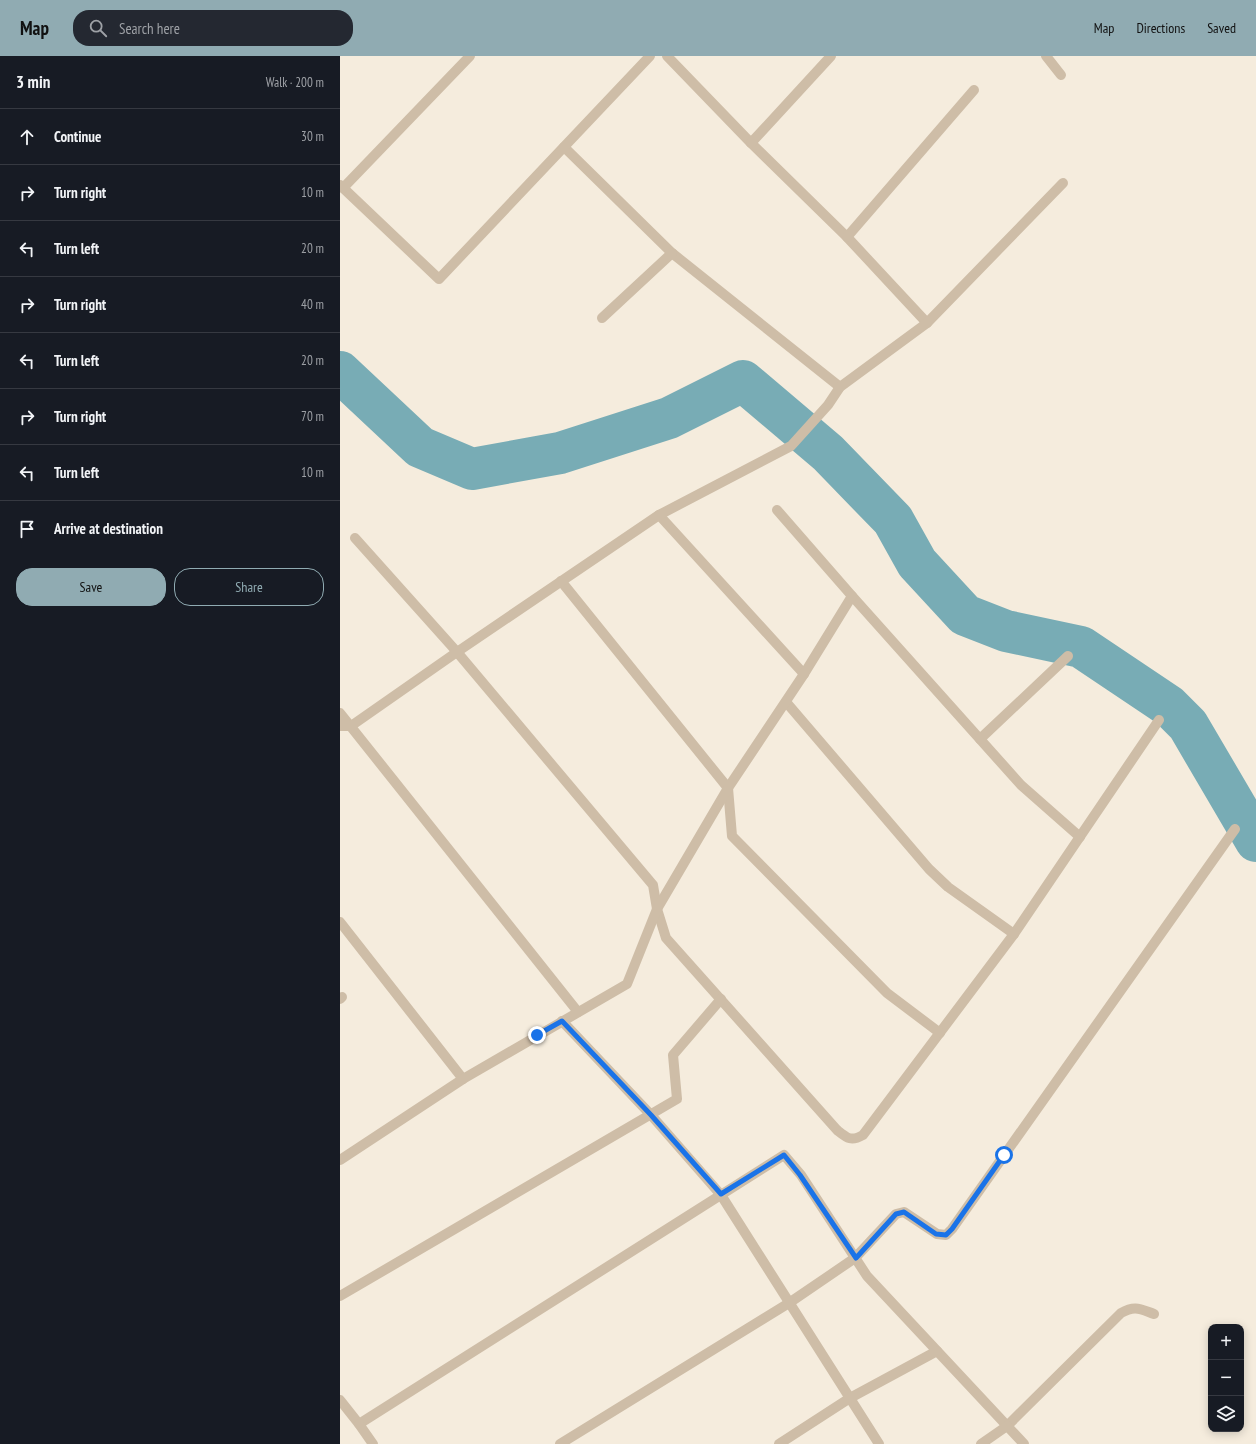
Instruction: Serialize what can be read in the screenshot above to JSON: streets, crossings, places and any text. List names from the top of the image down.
{
  "page": {
    "header": "Map",
    "search": "Search here",
    "nav": ["Map", "Directions", "Saved"],
    "heading": ["3 min", "Walk · 200 m"],
    "list": [
      ["Continue", "30 m"],
      ["Turn right", "10 m"],
      ["Turn left", "20 m"],
      ["Turn right", "40 m"],
      ["Turn left", "20 m"],
      ["Turn right", "70 m"],
      ["Turn left", "10 m"],
      "Arrive at destination"
    ],
    "buttons": ["Save", "Share"],
    "map_buttons": ["+", "−"]
  }
}
